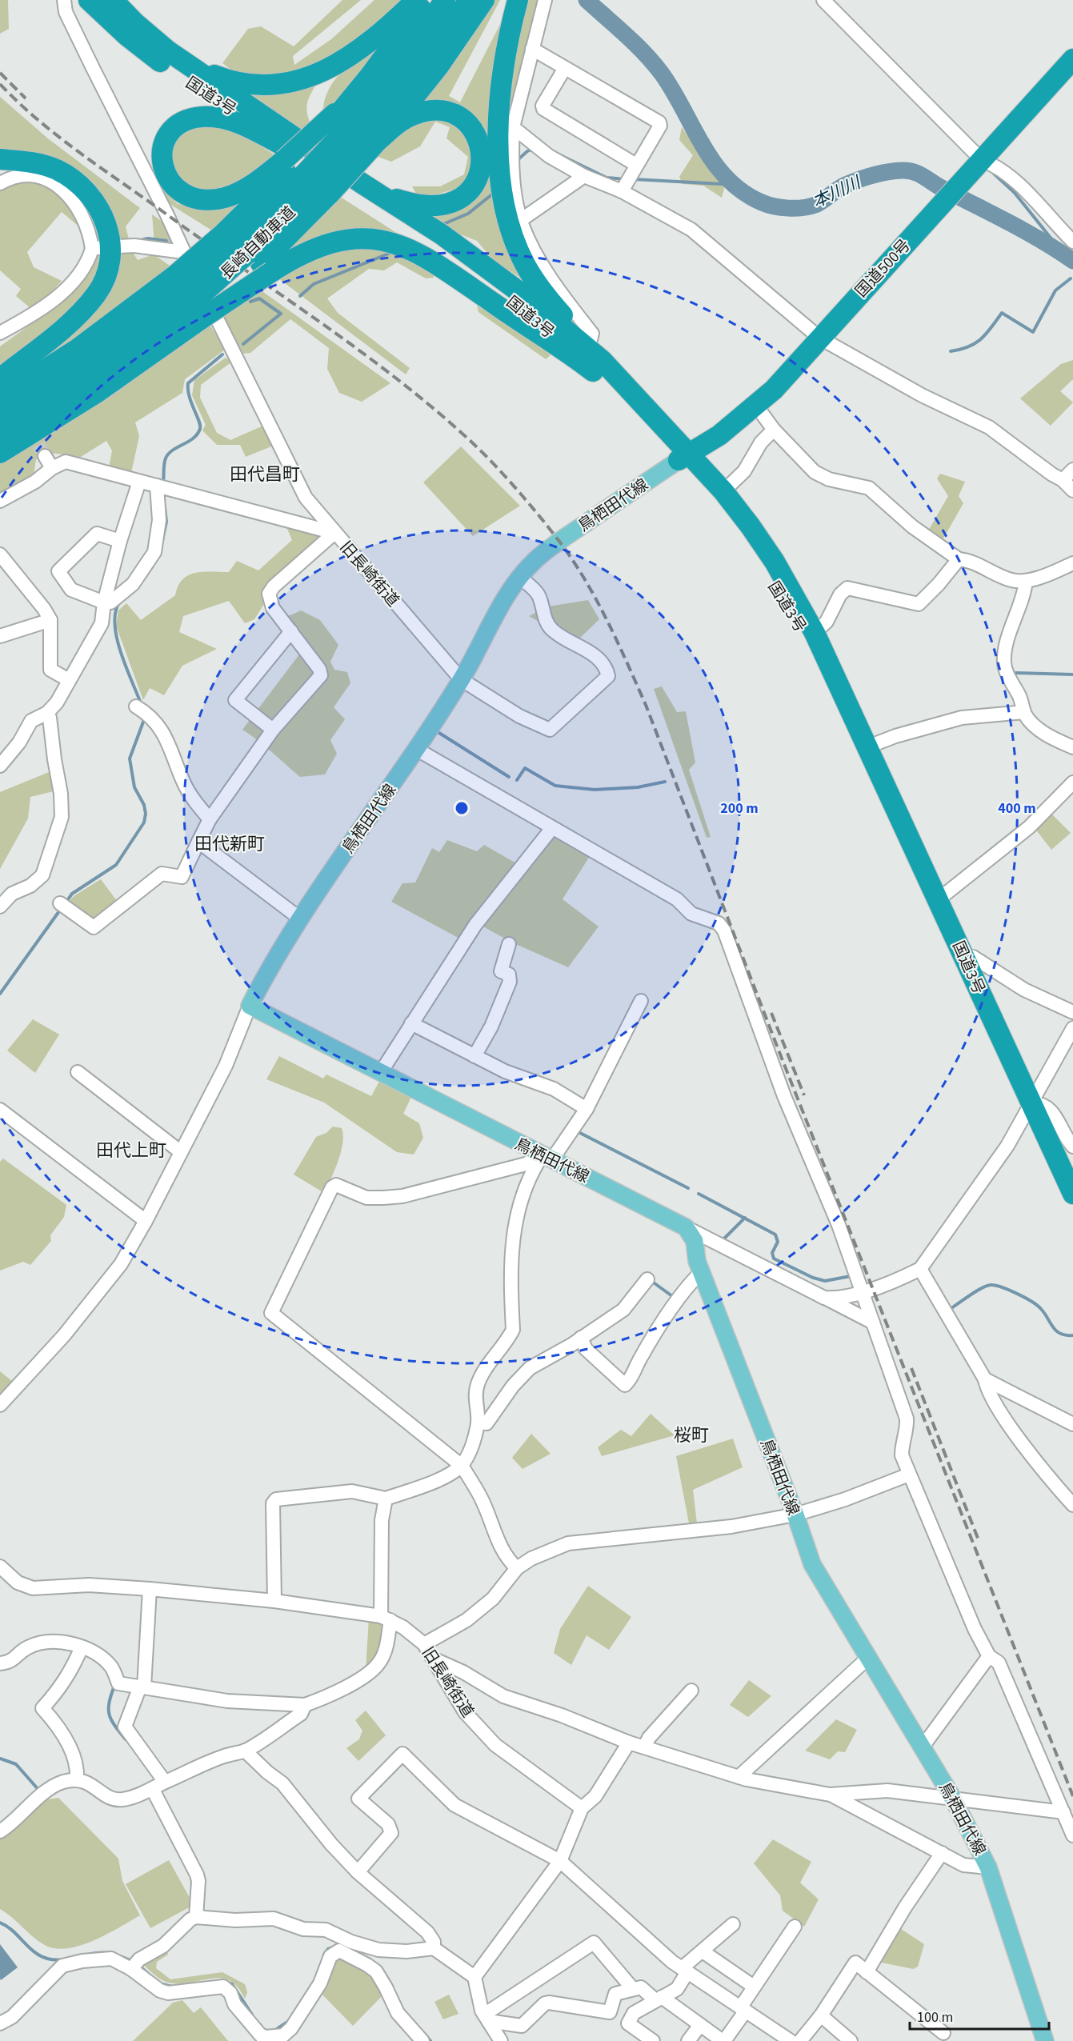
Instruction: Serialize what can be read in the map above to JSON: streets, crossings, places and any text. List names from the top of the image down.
{
  "streets": {
    "highway": ["国道3号", "長崎自動車道", "国道500号"],
    "main road": ["鳥栖田代線"],
    "street": ["旧長崎街道"]
  },
  "crossings": [
    ["国道3号", "長崎自動車道"],
    ["国道3号", "国道500号"],
    ["国道3号", "鳥栖田代線"],
    ["国道500号", "鳥栖田代線"],
    ["鳥栖田代線", "旧長崎街道"]
  ],
  "districts": [
    "田代昌町",
    "田代新町",
    "田代上町",
    "桜町"
  ],
  "water": ["本川川"],
  "scale_bar": "100 m",
  "rings": ["200 m", "400 m"]
}
